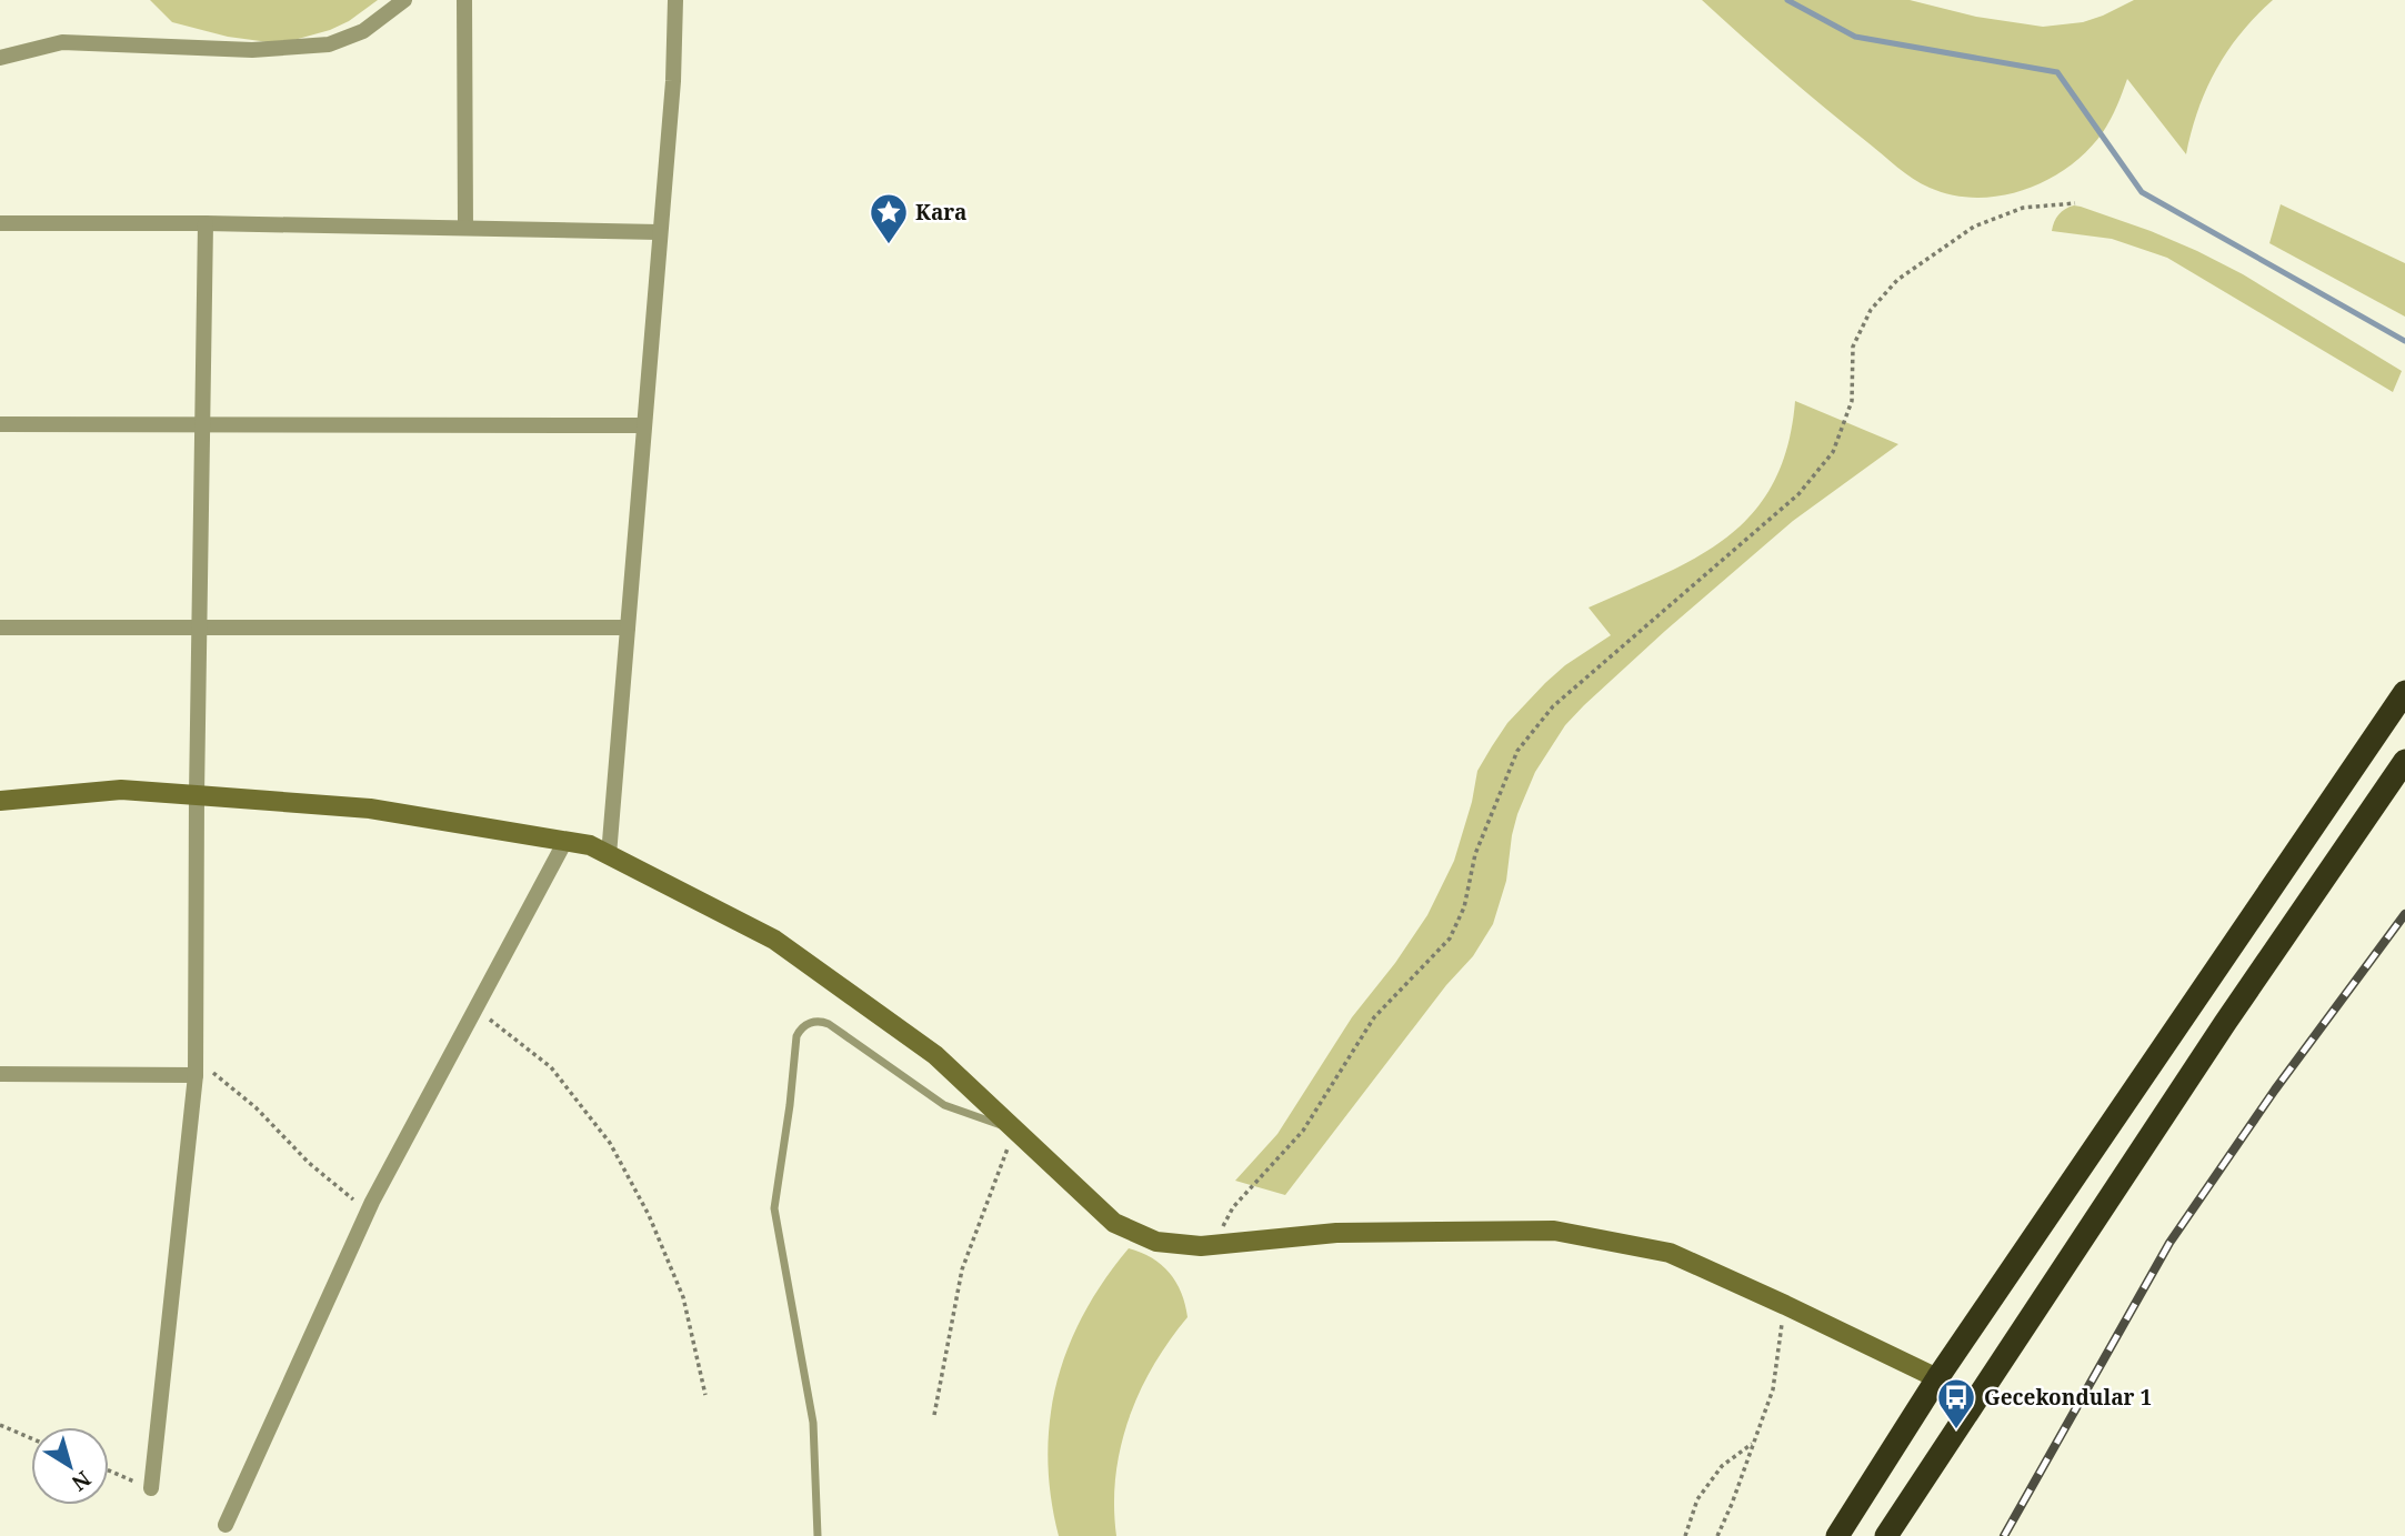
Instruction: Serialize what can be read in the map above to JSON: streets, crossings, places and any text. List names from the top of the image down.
{
  "places": {
    "place": ["Kara"],
    "bus stop": ["Gecekondular 1"]
  },
  "north": "bottom right"
}
